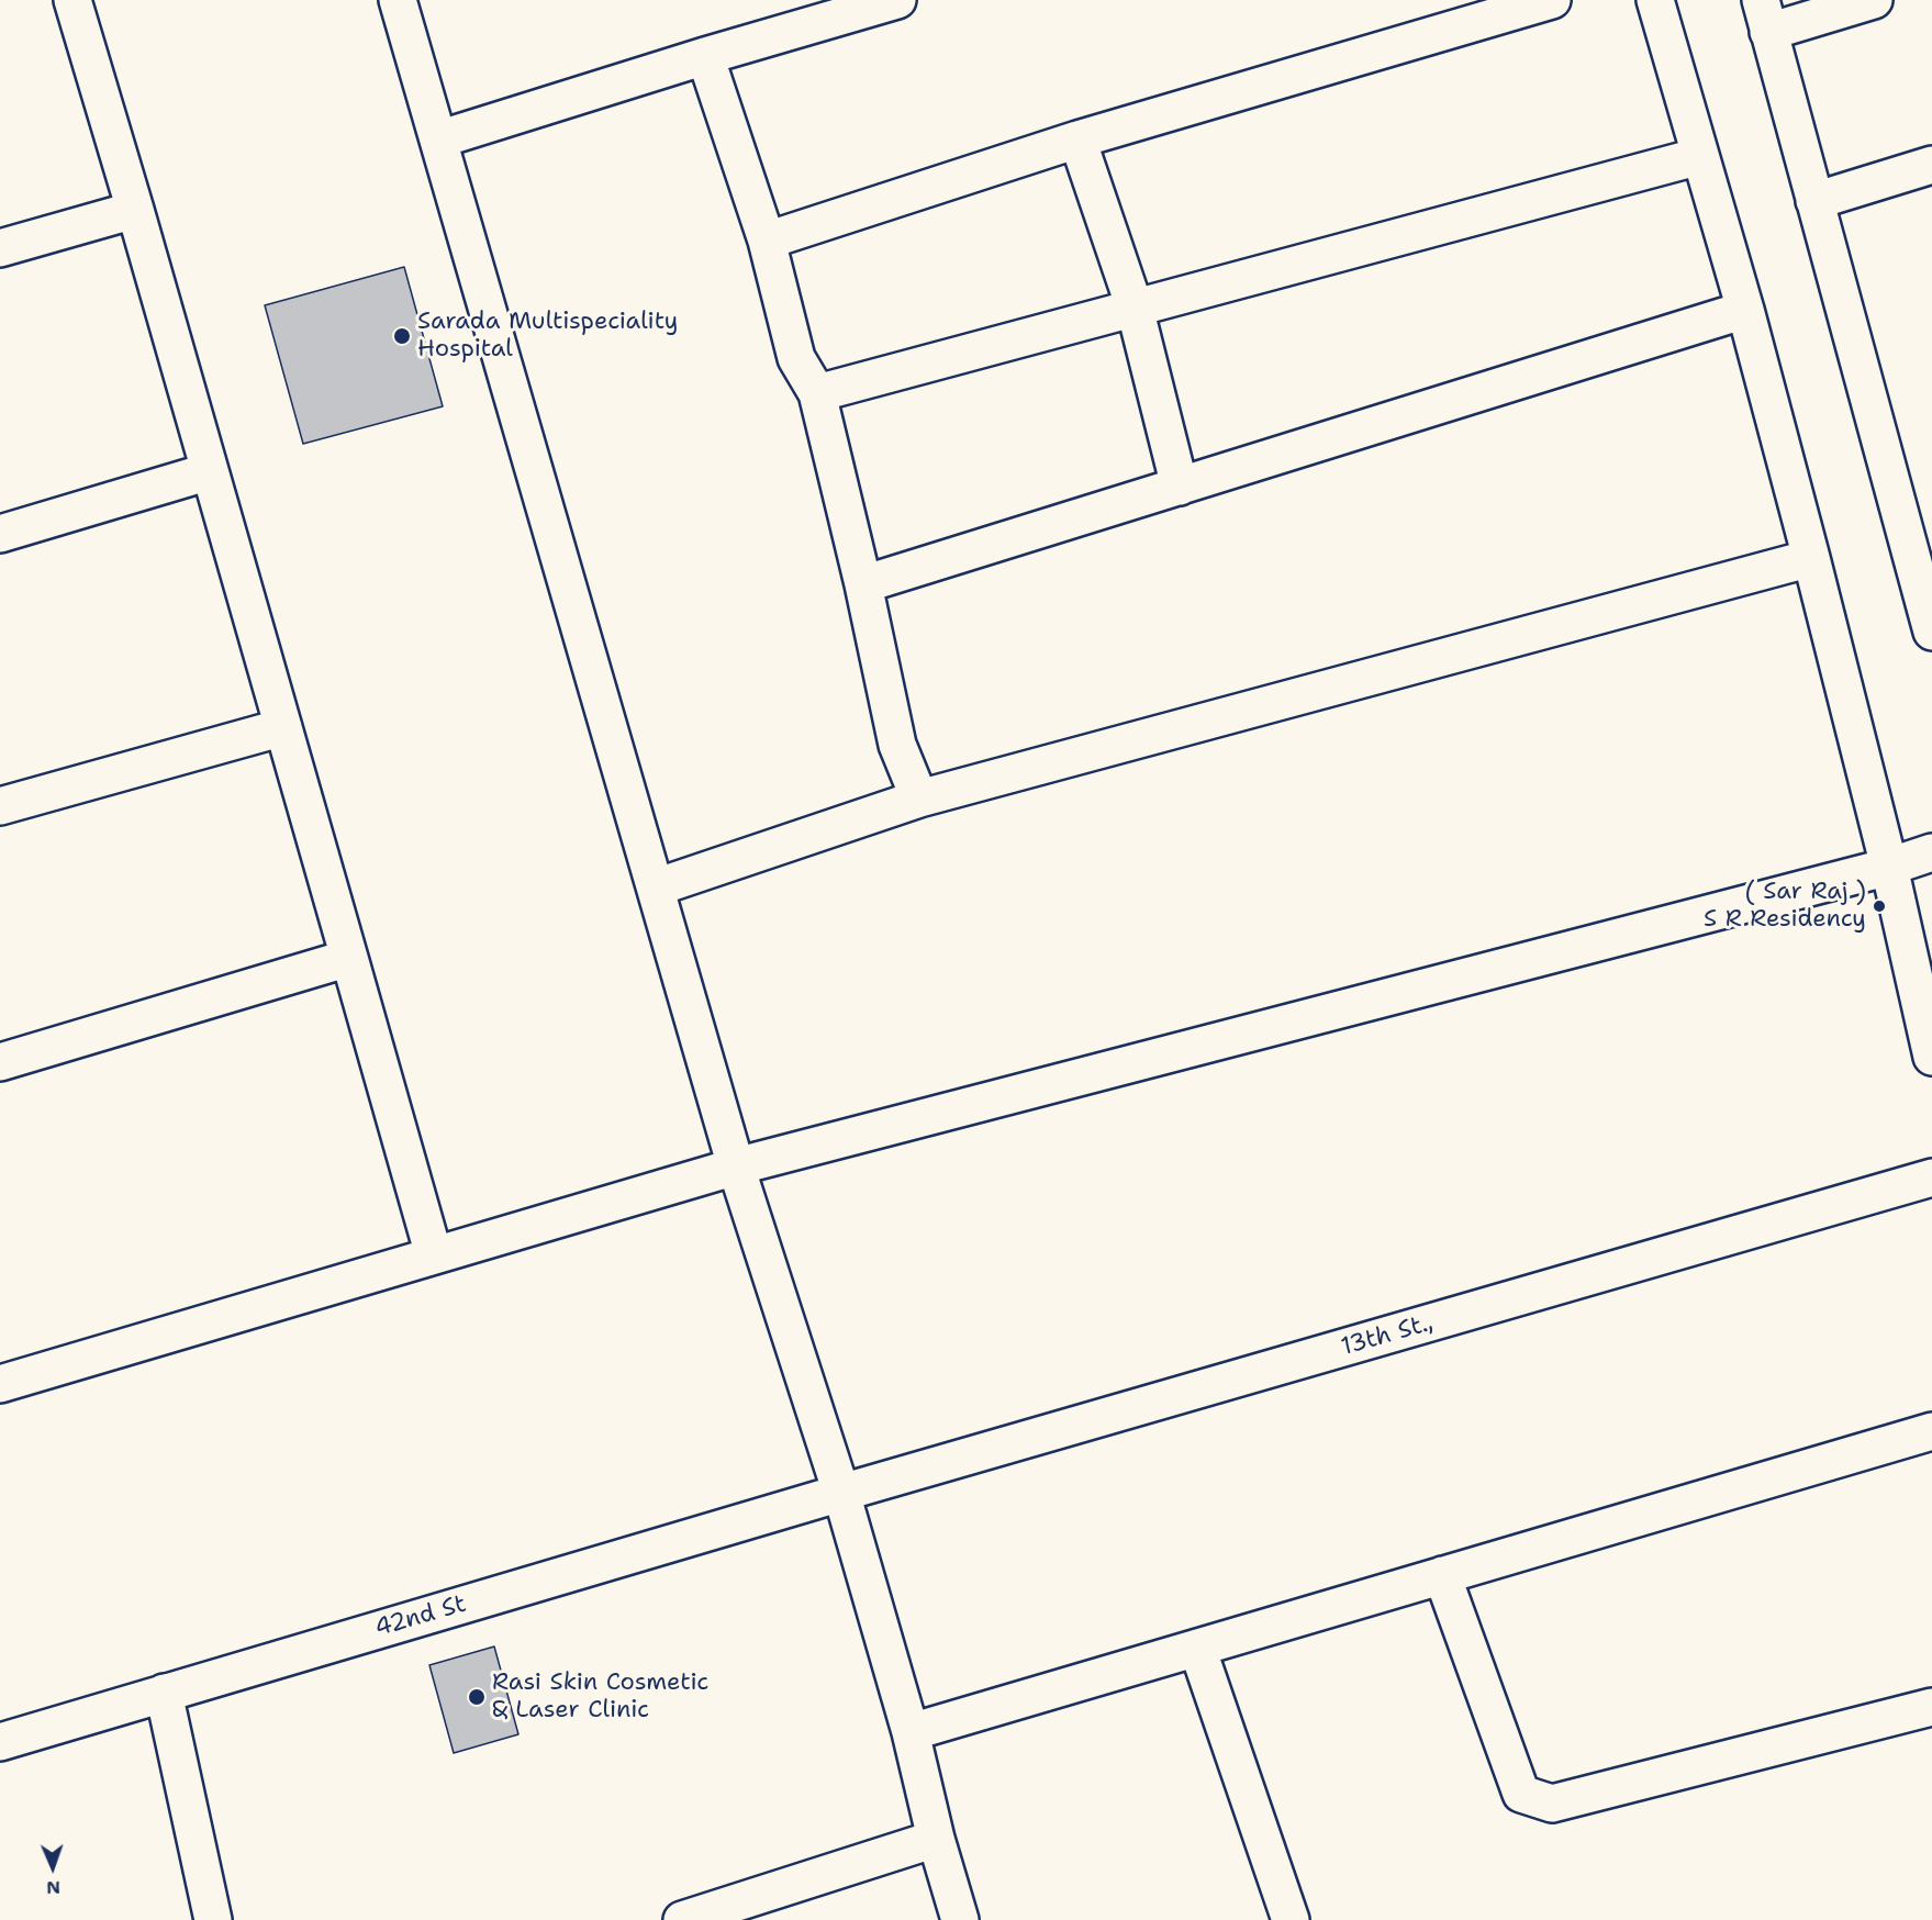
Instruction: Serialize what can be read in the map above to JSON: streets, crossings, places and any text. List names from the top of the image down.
{
  "streets": {
    "street": ["13th St.,", "42nd St"]
  },
  "crossings": [
    ["13th St.,", "42nd St"]
  ],
  "places": ["Sarada Multispeciality Hospital", "( Sar Raj ) S R Residency", "Rasi Skin Cosmetic & Laser Clinic"],
  "north": "bottom"
}
